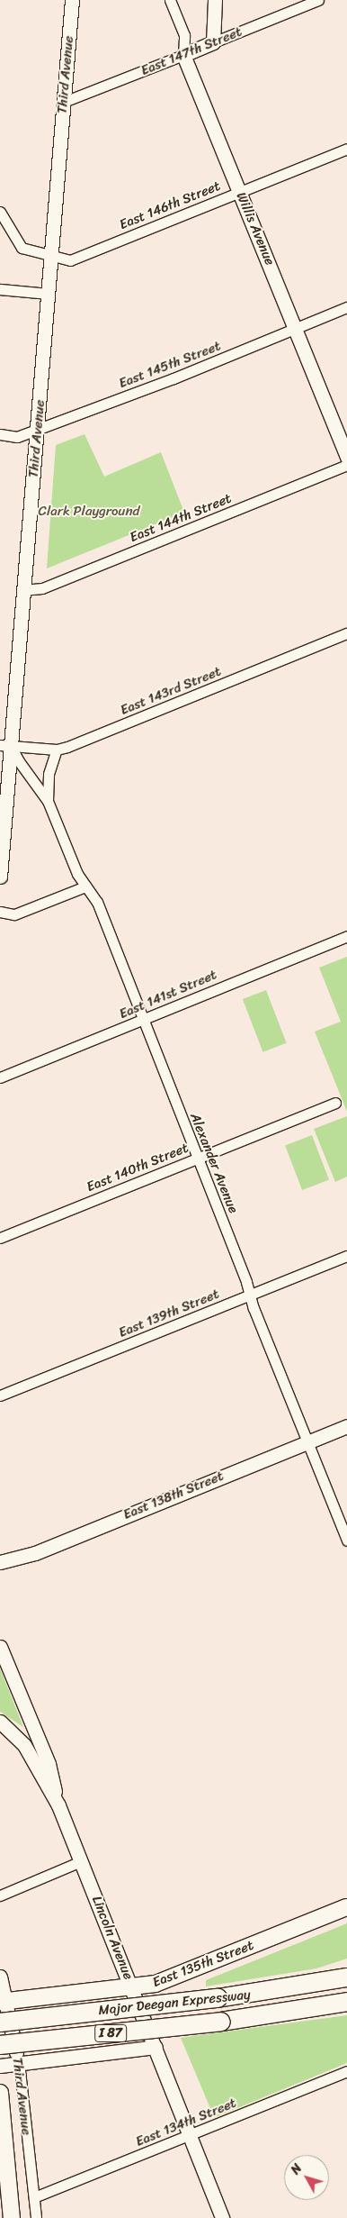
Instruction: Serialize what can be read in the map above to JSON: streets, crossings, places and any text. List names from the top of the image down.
{
  "streets": {
    "highway": ["Major Deegan Expressway", "I 87"],
    "main road": [
      "East 147th Street",
      "Third Avenue",
      "Willis Avenue",
      "East 138th Street",
      "Lincoln Avenue",
      "East 135th Street"
    ],
    "street": [
      "East 146th Street",
      "East 145th Street",
      "East 144th Street",
      "East 143rd Street",
      "East 141st Street",
      "Alexander Avenue",
      "East 140th Street",
      "East 139th Street",
      "East 134th Street"
    ]
  },
  "crossings": [
    ["East 147th Street", "Third Avenue"],
    ["East 147th Street", "Willis Avenue"],
    ["Third Avenue", "East 146th Street"],
    ["Third Avenue", "East 145th Street"],
    ["Third Avenue", "East 144th Street"],
    ["Third Avenue", "East 143rd Street"],
    ["Third Avenue", "Alexander Avenue"],
    ["Third Avenue", "East 135th Street"],
    ["Third Avenue", "East 134th Street"],
    ["East 146th Street", "Willis Avenue"],
    ["Willis Avenue", "East 145th Street"],
    ["East 143rd Street", "Alexander Avenue"],
    ["East 141st Street", "Alexander Avenue"],
    ["Alexander Avenue", "East 140th Street"],
    ["Alexander Avenue", "East 139th Street"],
    ["Alexander Avenue", "East 138th Street"],
    ["Lincoln Avenue", "East 135th Street"],
    ["Lincoln Avenue", "East 134th Street"]
  ],
  "parks": ["Clark Playground"],
  "north": "top left"
}
